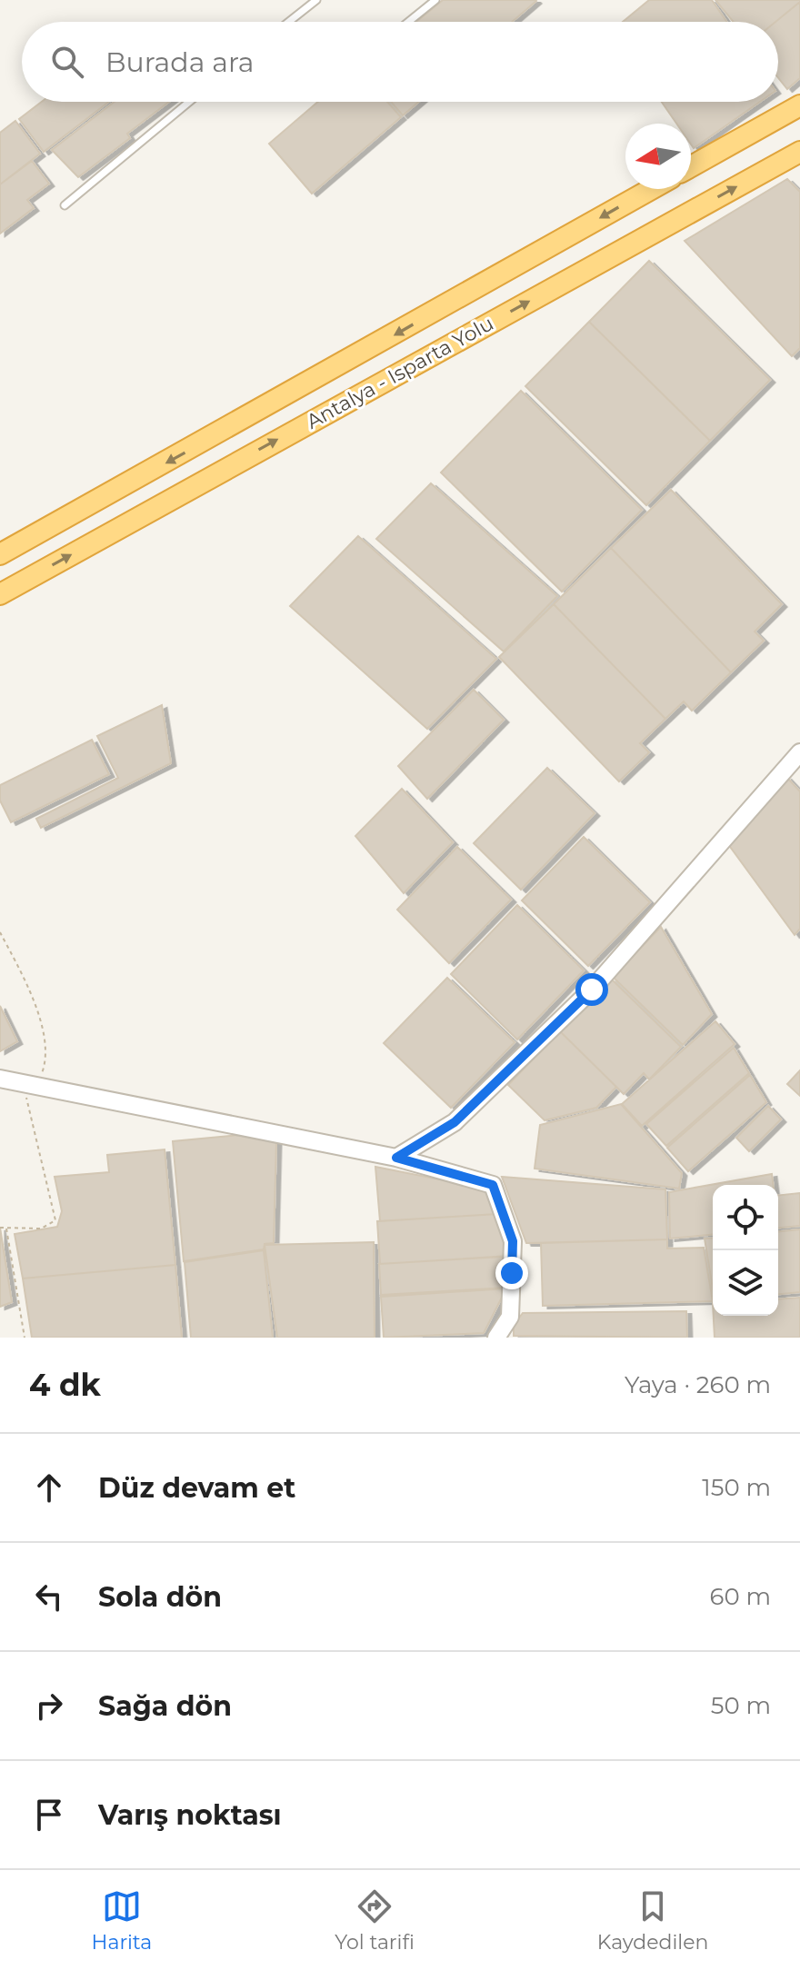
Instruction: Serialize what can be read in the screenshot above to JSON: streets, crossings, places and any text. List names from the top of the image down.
{
  "streets": {
    "highway": ["Antalya - Isparta Yolu"]
  },
  "north": "left",
  "page": {
    "search": "Burada ara",
    "heading": ["4 dk", "Yaya · 260 m"],
    "list": [
      ["Düz devam et", "150 m"],
      ["Sola dön", "60 m"],
      ["Sağa dön", "50 m"],
      "Varış noktası"
    ],
    "nav": ["Harita", "Yol tarifi", "Kaydedilen"]
  }
}
